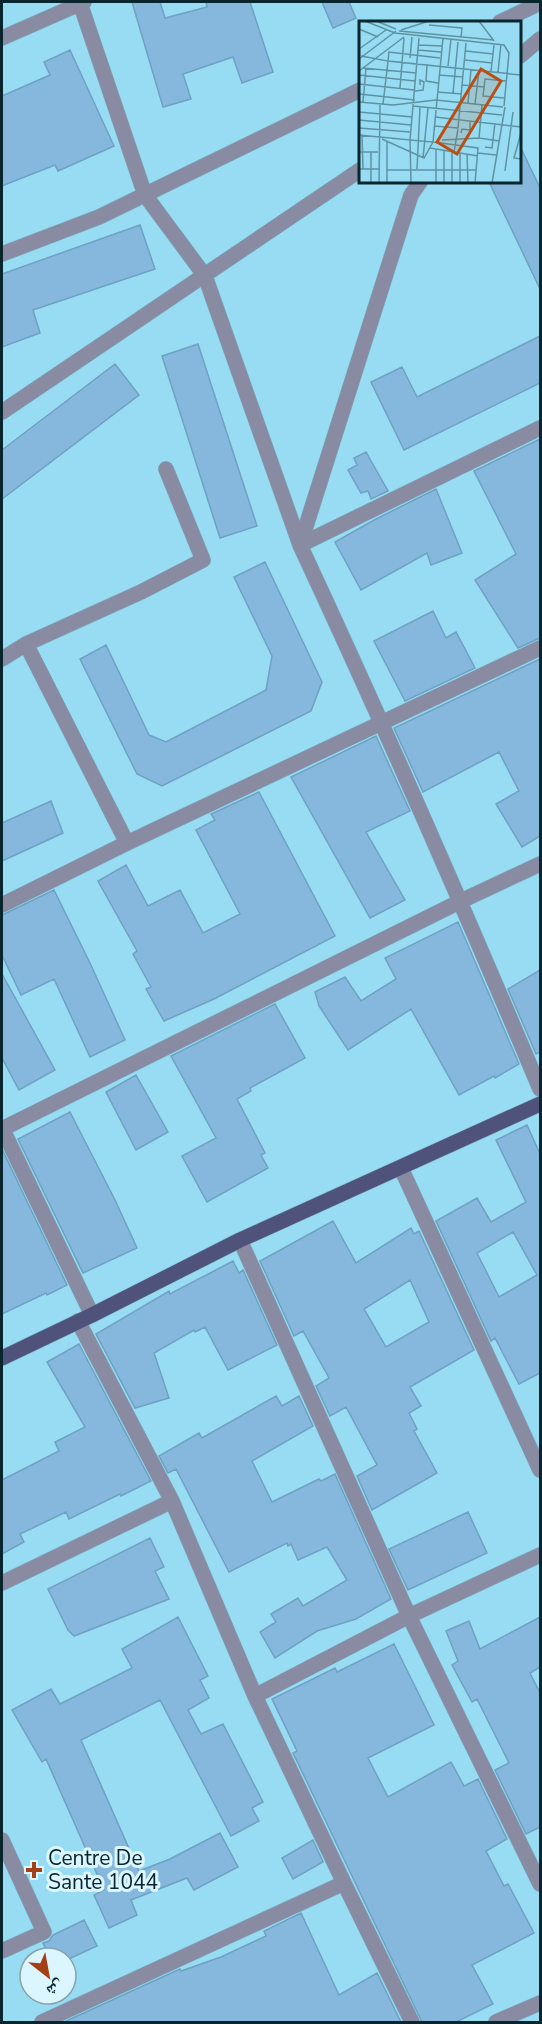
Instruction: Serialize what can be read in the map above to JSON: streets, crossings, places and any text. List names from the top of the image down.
{
  "places": {
    "health": ["Centre De Sante 1044"]
  },
  "north": "bottom right"
}
